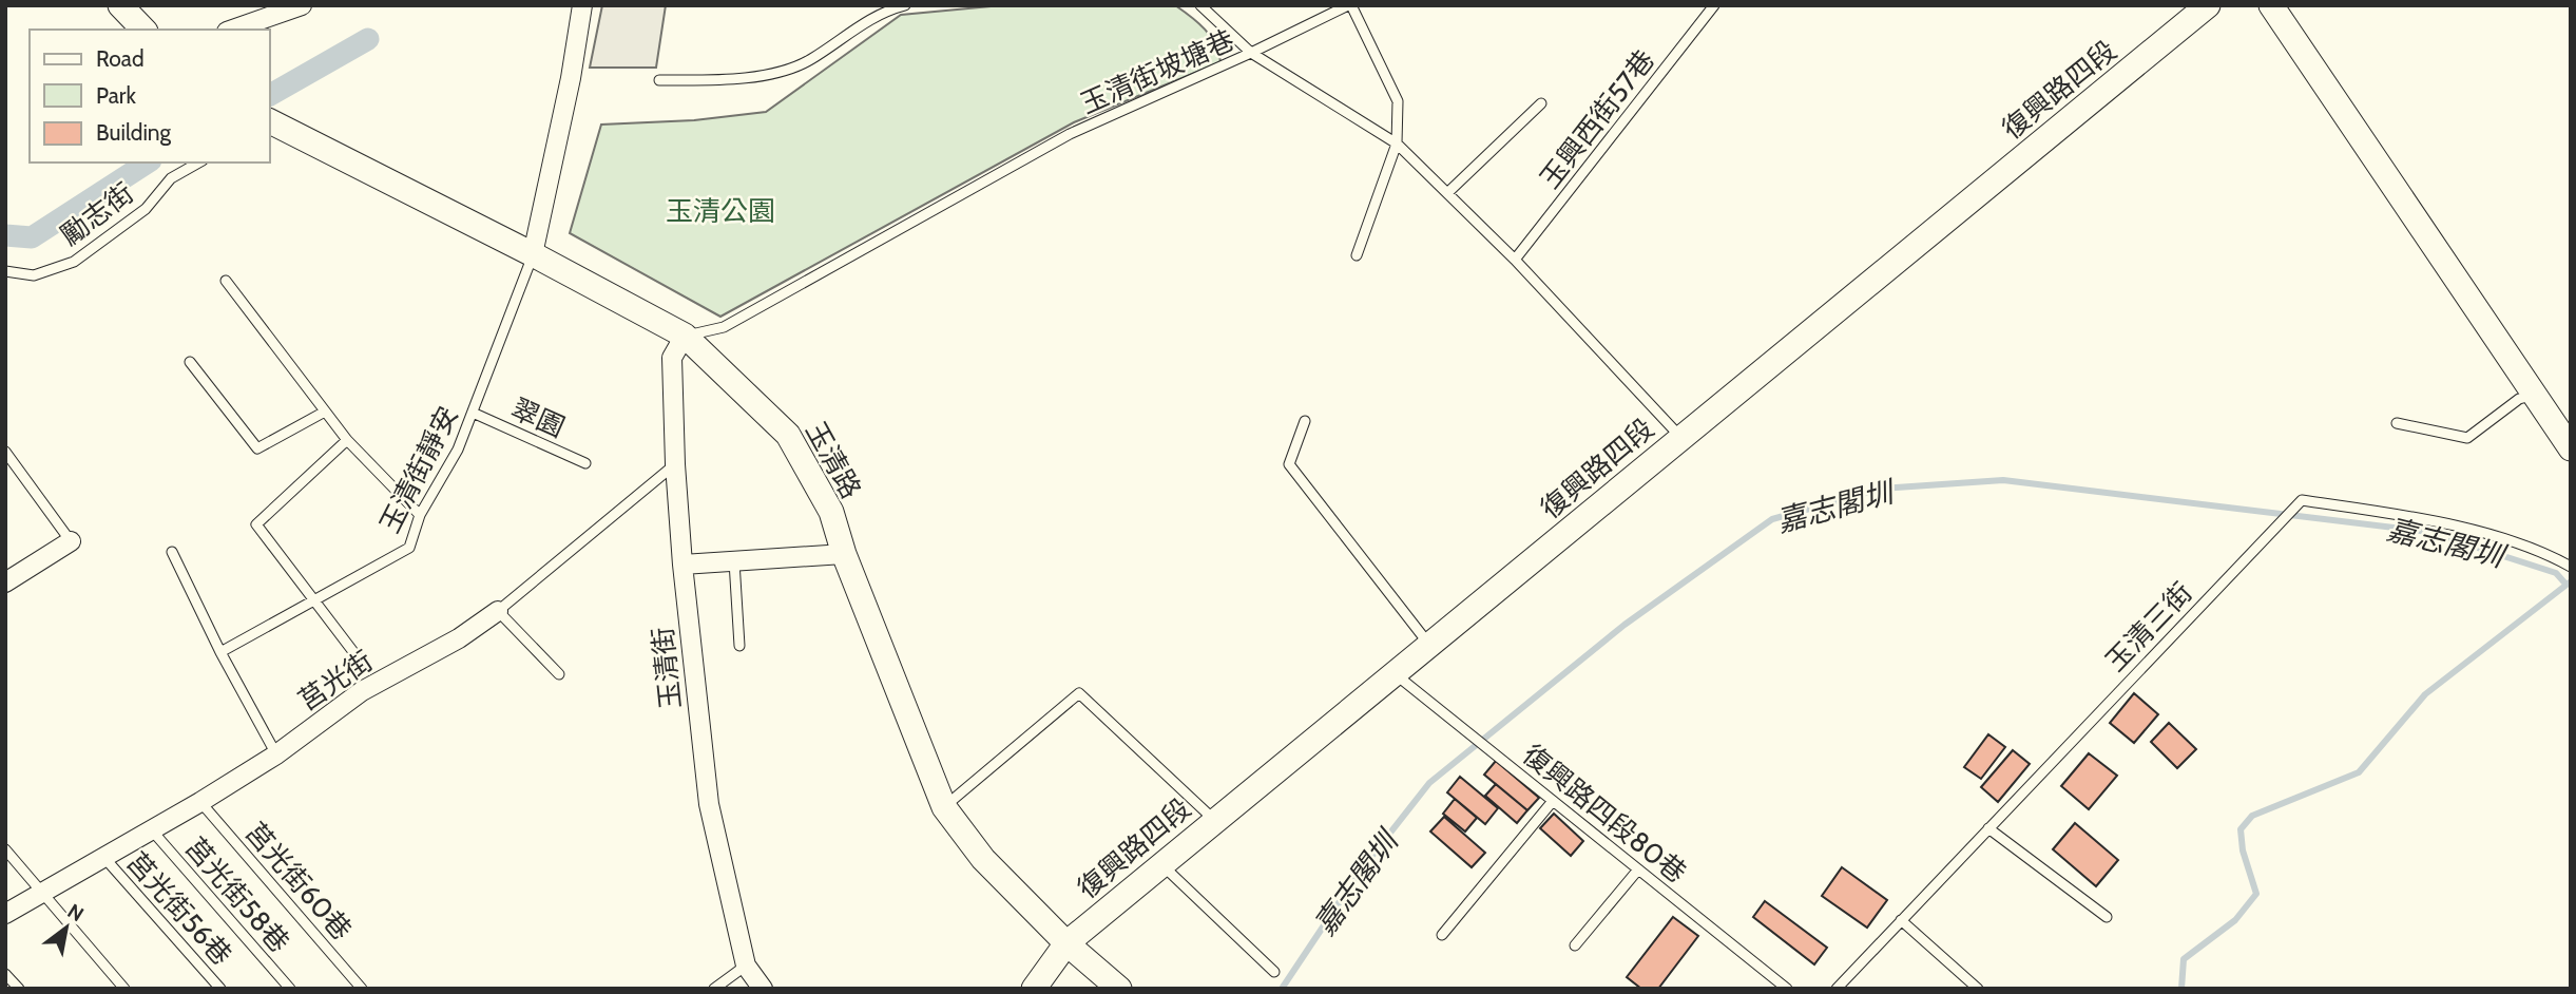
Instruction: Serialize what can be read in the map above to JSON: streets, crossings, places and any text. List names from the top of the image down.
{
  "streets": {
    "street": [
      "復興路四段",
      "玉清路",
      "玉清街",
      "莒光街"
    ],
    "lane": [
      "玉清街坡塘巷",
      "玉興西街57巷",
      "勵志街",
      "翠園",
      "玉清街靜安",
      "玉清三街",
      "復興路四段80巷",
      "莒光街60巷",
      "莒光街58巷",
      "莒光街56巷"
    ]
  },
  "crossings": [
    ["玉清街坡塘巷", "復興路四段"],
    ["玉清街坡塘巷", "玉興西街57巷"],
    ["玉清街坡塘巷", "玉清路"],
    ["玉清街坡塘巷", "玉清街"],
    ["復興路四段", "玉清路"],
    ["復興路四段", "復興路四段80巷"],
    ["翠園", "玉清街靜安"],
    ["玉清路", "玉清街靜安"],
    ["玉清路", "玉清街"],
    ["玉清街", "莒光街"],
    ["莒光街", "莒光街60巷"],
    ["莒光街", "莒光街58巷"],
    ["莒光街", "莒光街56巷"]
  ],
  "water": ["嘉志閣圳"],
  "parks": ["玉清公園"],
  "legend": ["Road", "Park", "Building"],
  "north": "top right"
}
